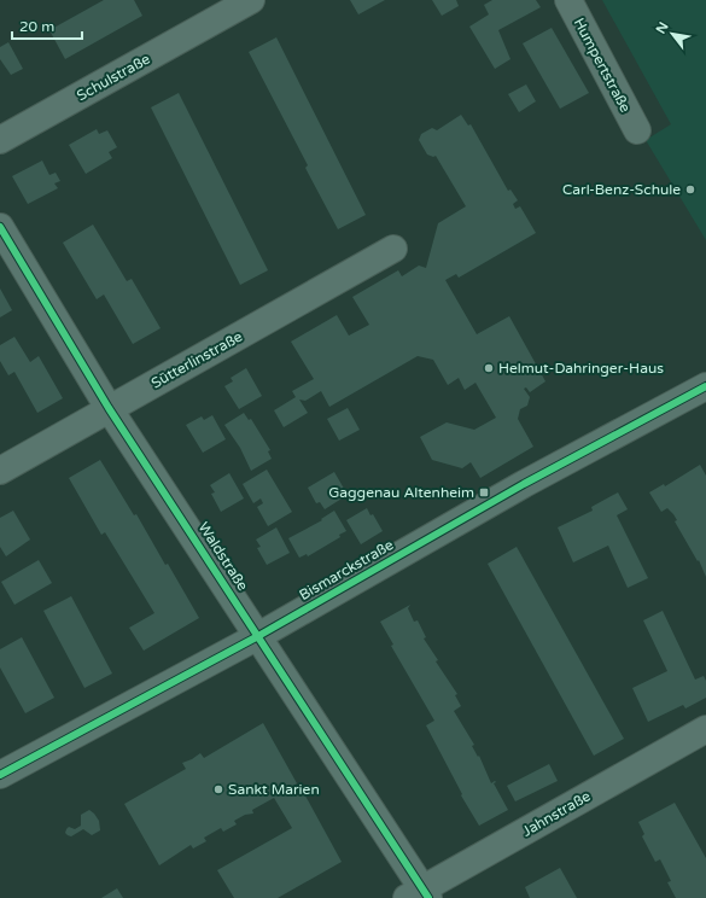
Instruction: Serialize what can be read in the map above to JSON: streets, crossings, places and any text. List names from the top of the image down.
{
  "streets": {
    "street": [
      "Humpertstraße",
      "Schulstraße",
      "Sütterlinstraße",
      "Waldstraße",
      "Bismarckstraße",
      "Jahnstraße"
    ]
  },
  "crossings": [
    ["Sütterlinstraße", "Waldstraße"],
    ["Waldstraße", "Bismarckstraße"],
    ["Waldstraße", "Jahnstraße"]
  ],
  "places": {
    "other": ["Carl-Benz-Schule", "Helmut-Dahringer-Haus", "Sankt Marien"],
    "transit": ["Gaggenau Altenheim"]
  },
  "scale_bar": "20 m",
  "north": "top left"
}
